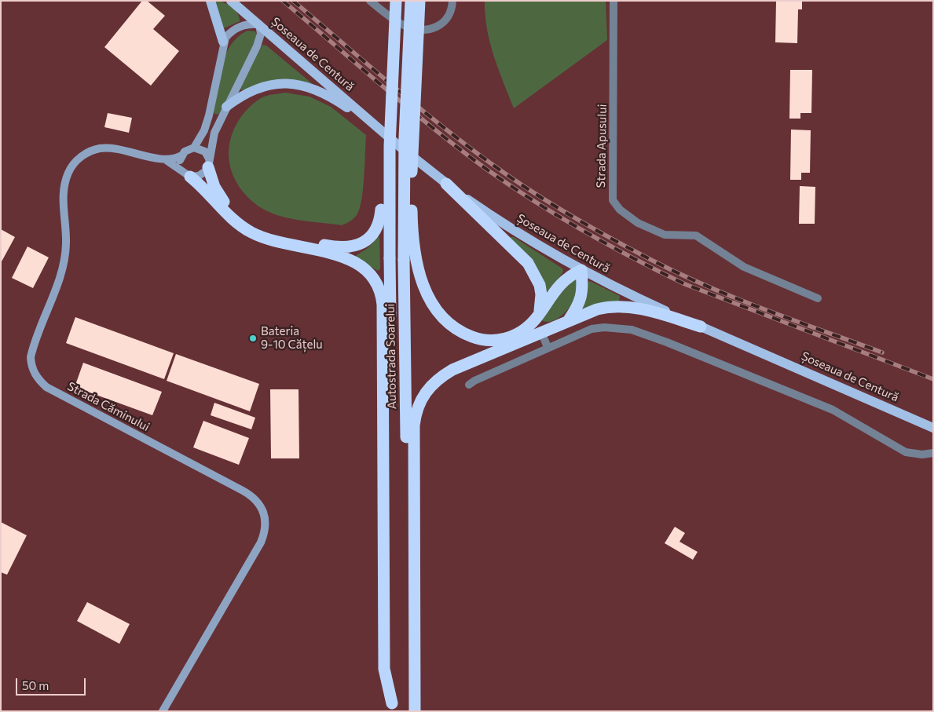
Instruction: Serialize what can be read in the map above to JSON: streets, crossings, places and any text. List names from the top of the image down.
{
  "streets": {
    "highway": ["Autostrada Soarelui"],
    "main road": ["Șoseaua de Centură"],
    "street": ["Strada Apusului", "Strada Căminului"]
  },
  "places": ["Bateria 9-10 Cățelu"],
  "scale_bar": "50 m"
}
